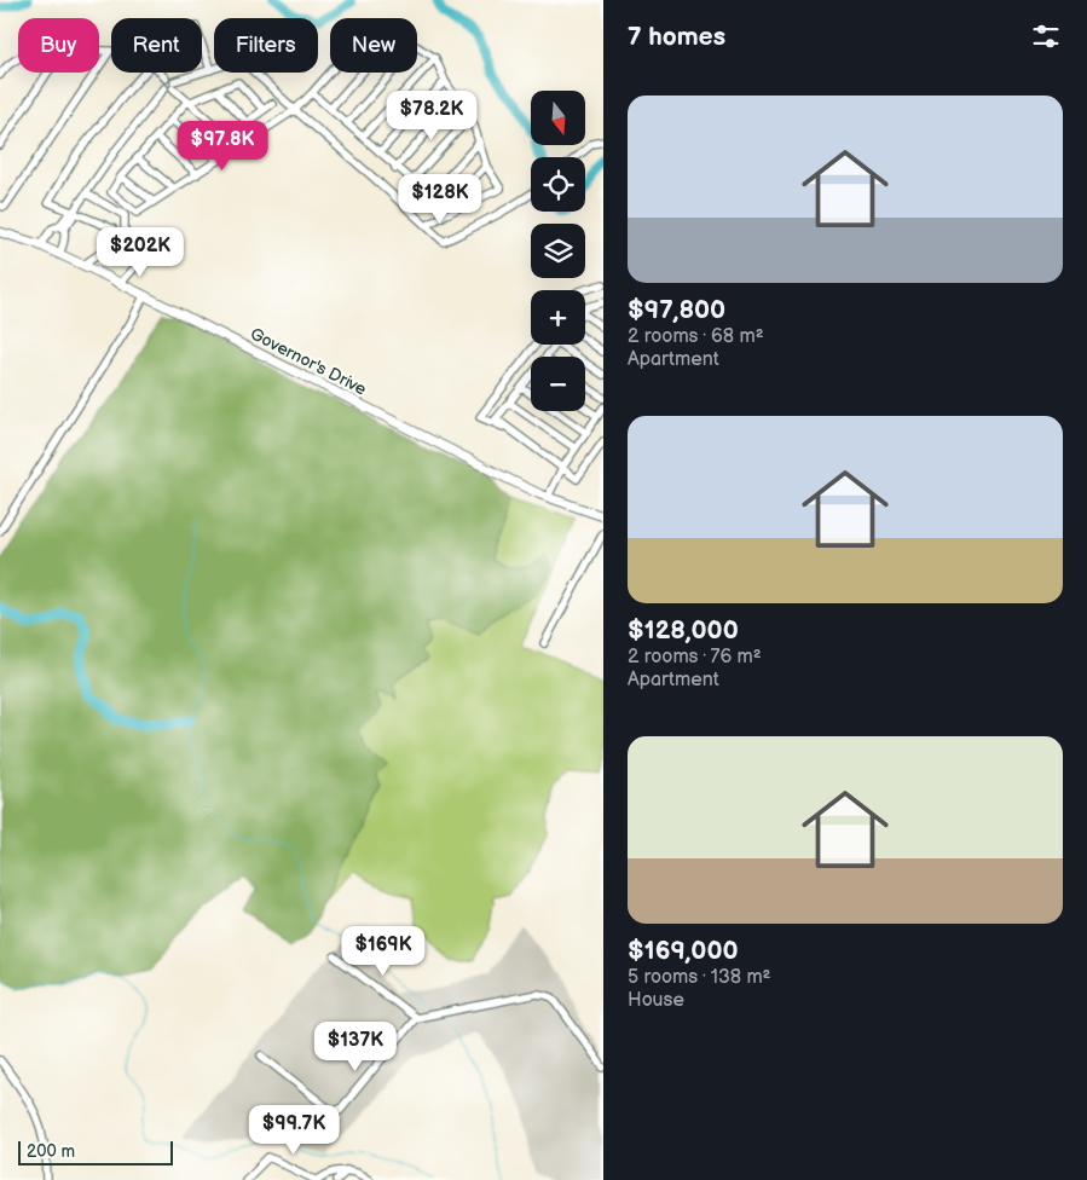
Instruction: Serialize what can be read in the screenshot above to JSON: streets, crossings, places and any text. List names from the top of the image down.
{
  "streets": {
    "main road": ["Governor's Drive"]
  },
  "scale_bar": "200 m",
  "north": "bottom",
  "page": {
    "heading": "7 homes",
    "chip": [
      "Buy",
      "Rent",
      "Filters",
      "New"
    ],
    "list": [
      {
        "name": "$97,800",
        "note": "2 rooms · 68 m² · Apartment"
      },
      {
        "name": "$128,000",
        "note": "2 rooms · 76 m² · Apartment"
      },
      {
        "name": "$169,000",
        "note": "5 rooms · 138 m² · House"
      }
    ],
    "map_buttons": ["+", "−"],
    "price": [
      "$78.2K",
      "$97.8K",
      "$128K",
      "$202K",
      "$169K",
      "$137K",
      "$99.7K"
    ],
    "scale": "200 m"
  }
}
